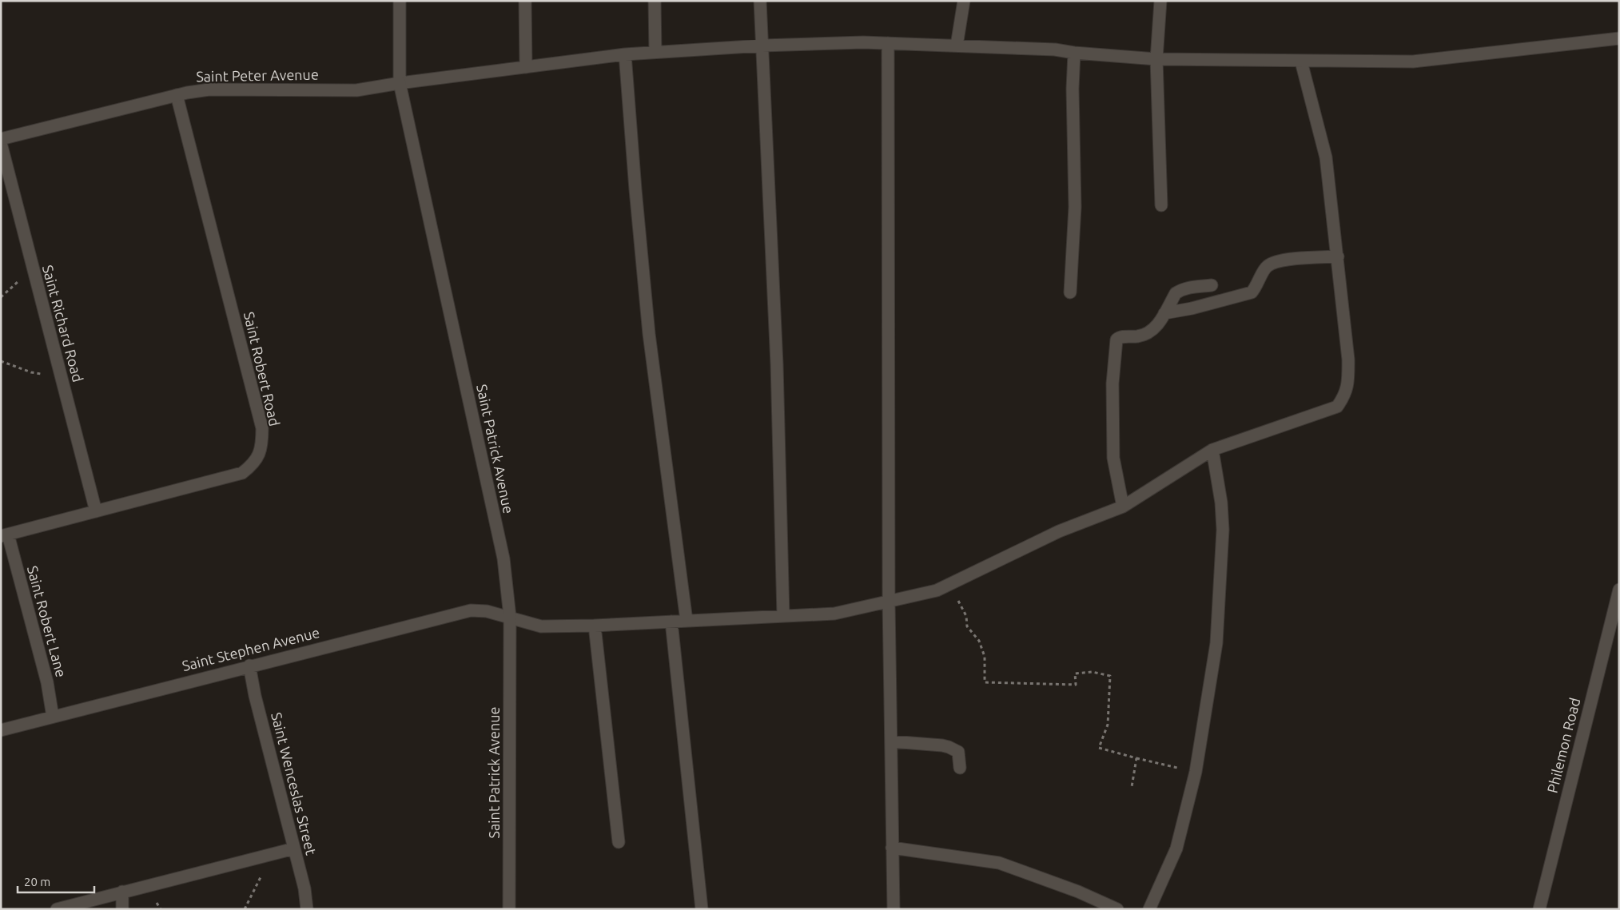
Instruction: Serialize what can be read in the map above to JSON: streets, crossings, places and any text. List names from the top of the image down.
{
  "streets": {
    "street": [
      "Saint Peter Avenue",
      "Saint Richard Road",
      "Saint Robert Road",
      "Saint Patrick Avenue",
      "Saint Robert Lane",
      "Saint Stephen Avenue",
      "Philemon Road",
      "Saint Wenceslas Street"
    ]
  },
  "crossings": [
    ["Saint Peter Avenue", "Saint Robert Road"],
    ["Saint Peter Avenue", "Saint Patrick Avenue"],
    ["Saint Peter Avenue", "Saint Stephen Avenue"],
    ["Saint Richard Road", "Saint Robert Road"],
    ["Saint Robert Road", "Saint Robert Lane"],
    ["Saint Patrick Avenue", "Saint Stephen Avenue"],
    ["Saint Robert Lane", "Saint Stephen Avenue"],
    ["Saint Stephen Avenue", "Saint Wenceslas Street"]
  ],
  "scale_bar": "20 m"
}
